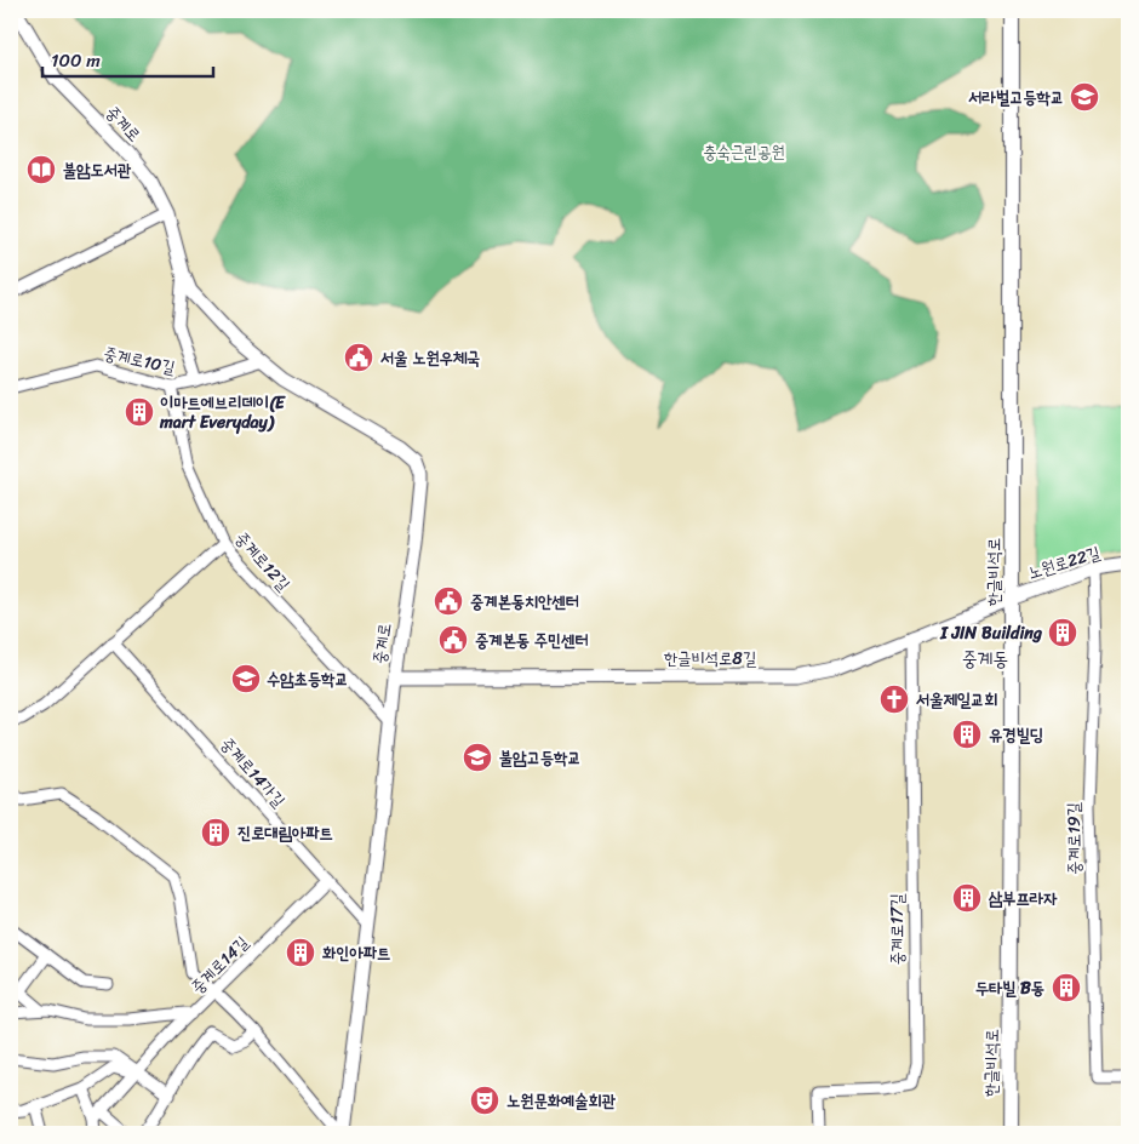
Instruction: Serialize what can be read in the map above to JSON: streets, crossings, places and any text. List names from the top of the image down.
{
  "streets": {
    "main road": ["한글비석로"],
    "street": [
      "중계로",
      "중계로10길",
      "중계로12길",
      "노원로22길",
      "한글비석로8길",
      "중계로14가길",
      "중계로19길",
      "중계로17길",
      "중계로14길"
    ]
  },
  "crossings": [
    ["중계로", "중계로10길"],
    ["중계로", "중계로12길"],
    ["중계로", "한글비석로8길"],
    ["중계로", "중계로14가길"],
    ["중계로", "중계로14길"],
    ["중계로10길", "중계로12길"],
    ["노원로22길", "한글비석로"],
    ["노원로22길", "한글비석로8길"],
    ["노원로22길", "중계로19길"],
    ["한글비석로", "한글비석로8길"],
    ["한글비석로8길", "중계로17길"],
    ["중계로14가길", "중계로14길"]
  ],
  "districts": ["중계동"],
  "parks": ["충숙근린공원"],
  "places": {
    "school or university": ["서라벌고등학교", "수암초등학교", "불암고등학교"],
    "library": ["불암도서관"],
    "public building": ["서울 노원우체국", "중계본동치안센터", "중계본동 주민센터"],
    "building": [
      "이마트에브리데이(E mart Everyday)",
      "I JIN Building",
      "유경빌딩",
      "진로대림아파트",
      "삼부프라자",
      "화인아파트",
      "두타빌 B동"
    ],
    "church": ["서울제일교회"],
    "theatre": ["노원문화예술회관"]
  },
  "scale_bar": "100 m"
}
